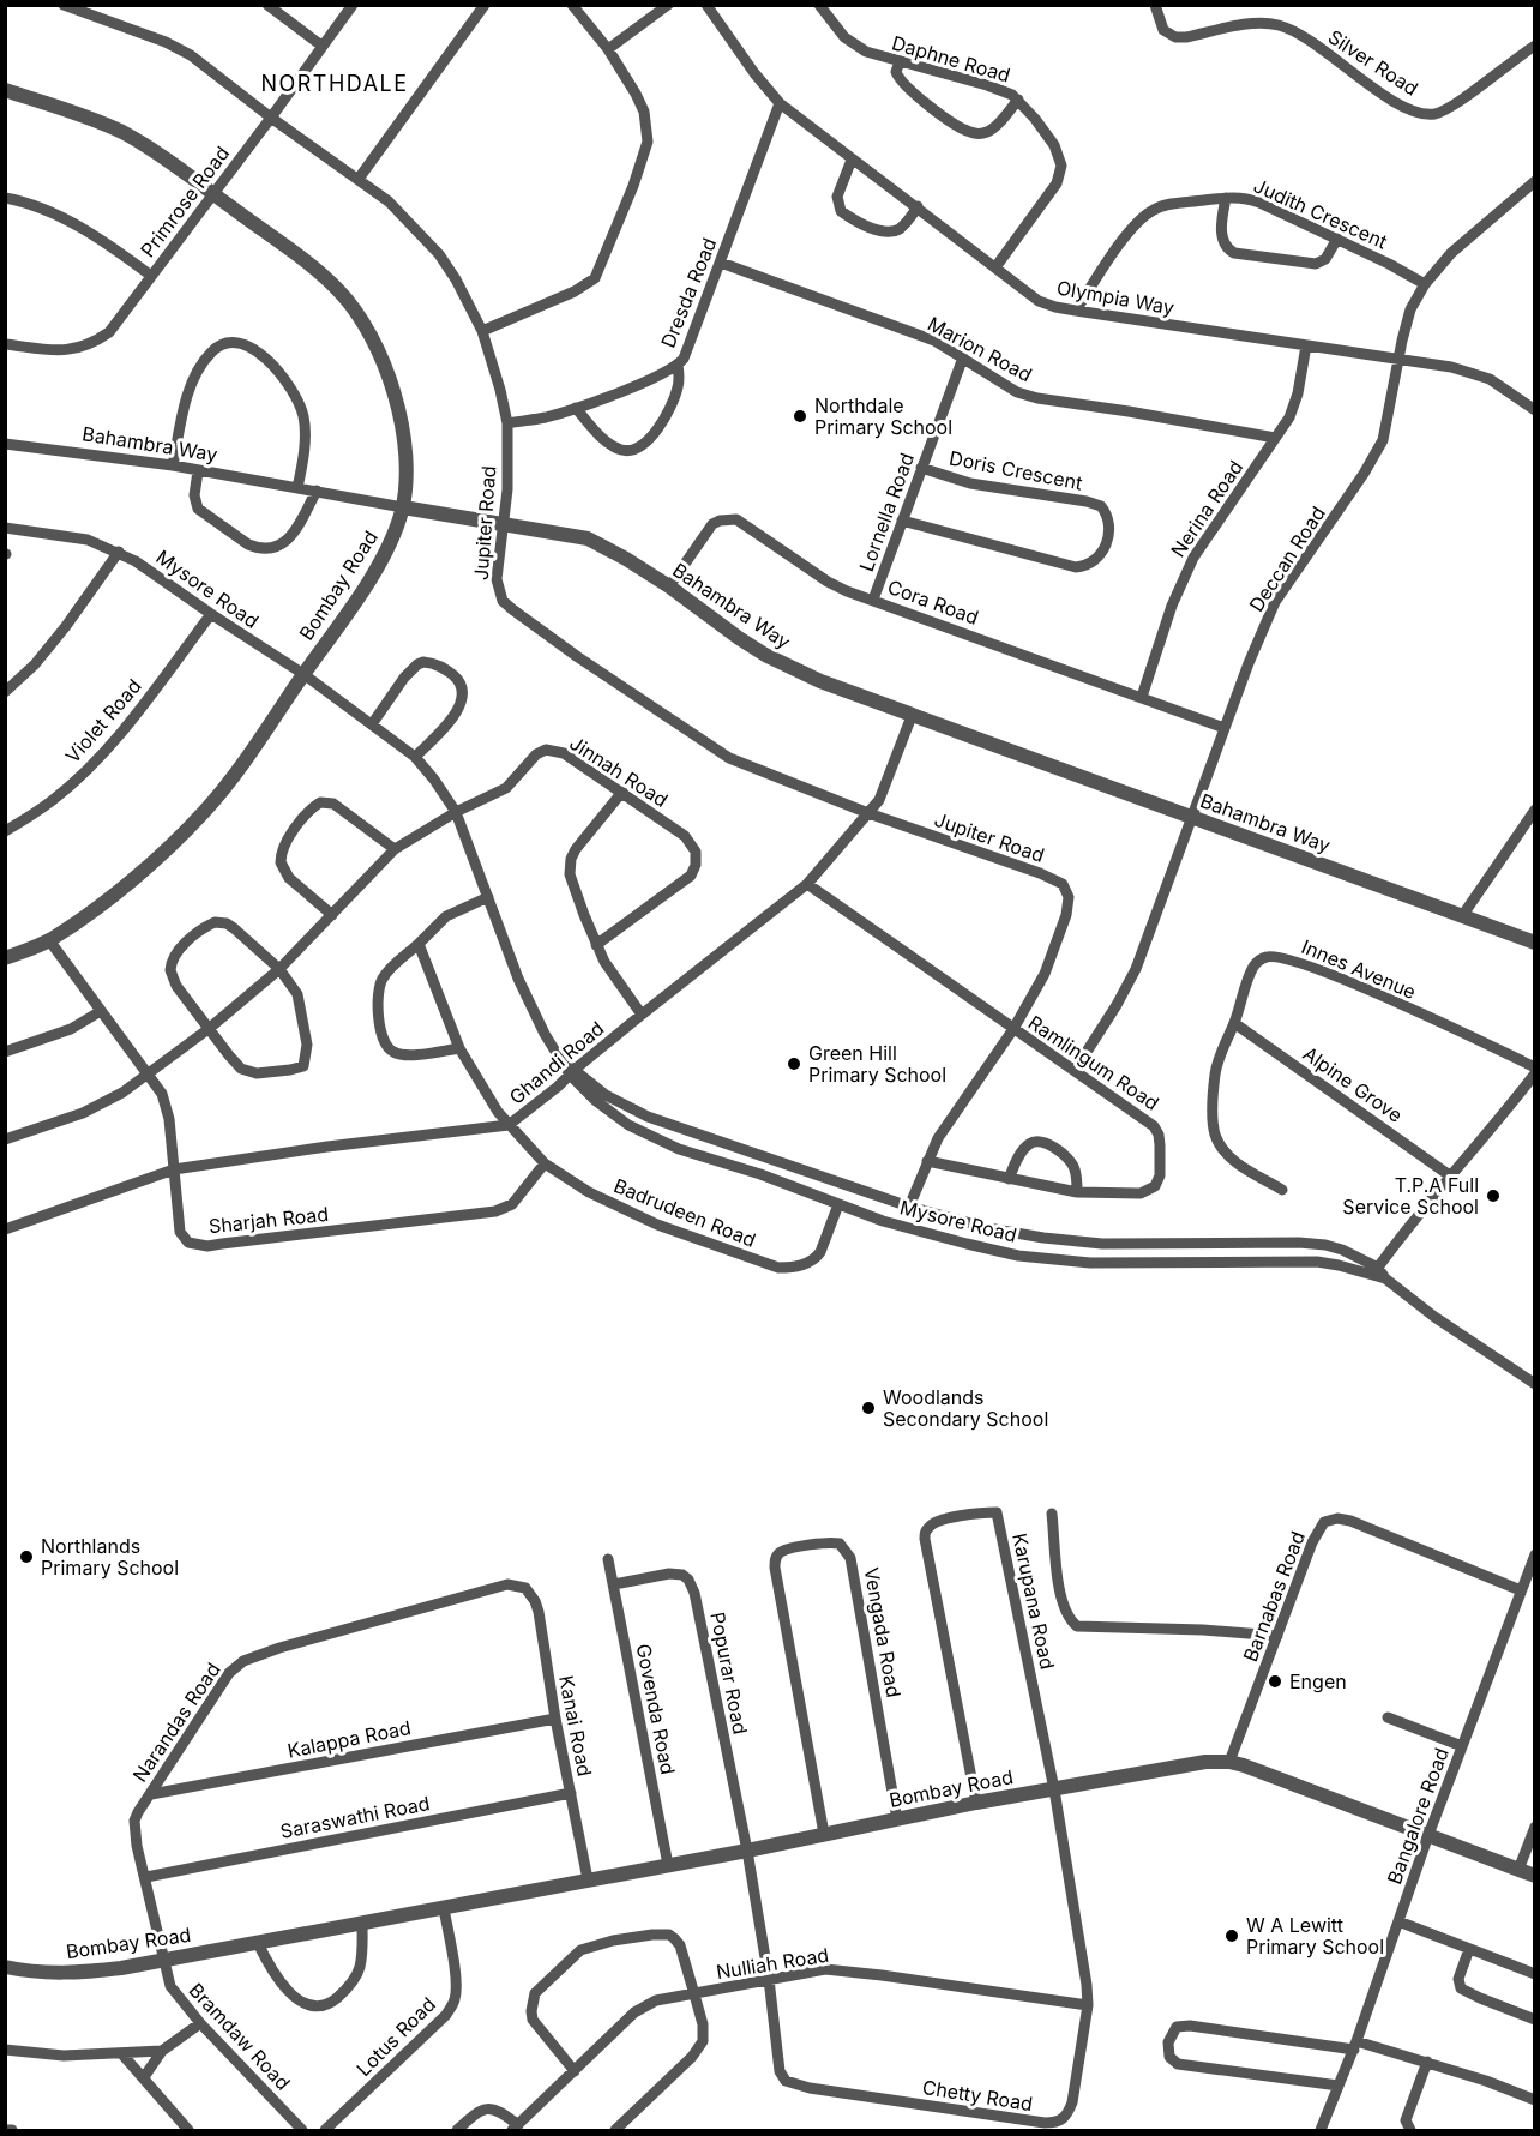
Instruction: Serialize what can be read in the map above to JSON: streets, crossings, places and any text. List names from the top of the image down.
{
  "streets": {
    "street": [
      "Daphne Road",
      "Silver Road",
      "Primrose Road",
      "Judith Crescent",
      "Dresda Road",
      "Olympia Way",
      "Marion Road",
      "Bahambra Way",
      "Doris Crescent",
      "Nerina Road",
      "Lornella Road",
      "Jupiter Road",
      "Deccan Road",
      "Bombay Road",
      "Mysore Road",
      "Cora Road",
      "Violet Road",
      "Jinnah Road",
      "Innes Avenue",
      "Ghandi Road",
      "Ramlingum Road",
      "Alpine Grove",
      "Badrudeen Road",
      "Sharjah Road",
      "Barnabas Road",
      "Karupana Road",
      "Vengada Road",
      "Popurar Road",
      "Govenda Road",
      "Narandas Road",
      "Kanai Road",
      "Kalappa Road",
      "Bangalore Road",
      "Saraswathi Road",
      "Nulliah Road",
      "Bramdaw Road",
      "Lotus Road",
      "Chetty Road"
    ]
  },
  "crossings": [
    ["Daphne Road", "Olympia Way"],
    ["Primrose Road", "Jupiter Road"],
    ["Primrose Road", "Bombay Road"],
    ["Judith Crescent", "Olympia Way"],
    ["Judith Crescent", "Deccan Road"],
    ["Dresda Road", "Olympia Way"],
    ["Dresda Road", "Marion Road"],
    ["Dresda Road", "Jupiter Road"],
    ["Olympia Way", "Nerina Road"],
    ["Olympia Way", "Deccan Road"],
    ["Marion Road", "Nerina Road"],
    ["Marion Road", "Lornella Road"],
    ["Bahambra Way", "Jupiter Road"],
    ["Bahambra Way", "Deccan Road"],
    ["Bahambra Way", "Bombay Road"],
    ["Bahambra Way", "Cora Road"],
    ["Bahambra Way", "Ghandi Road"],
    ["Doris Crescent", "Lornella Road"],
    ["Nerina Road", "Cora Road"],
    ["Lornella Road", "Cora Road"],
    ["Jupiter Road", "Ghandi Road"],
    ["Jupiter Road", "Ramlingum Road"],
    ["Deccan Road", "Cora Road"],
    ["Deccan Road", "Ramlingum Road"],
    ["Bombay Road", "Mysore Road"],
    ["Bombay Road", "Sharjah Road"],
    ["Bombay Road", "Barnabas Road"],
    ["Bombay Road", "Karupana Road"],
    ["Bombay Road", "Vengada Road"],
    ["Bombay Road", "Popurar Road"],
    ["Bombay Road", "Govenda Road"],
    ["Bombay Road", "Narandas Road"],
    ["Bombay Road", "Kanai Road"],
    ["Bombay Road", "Bangalore Road"],
    ["Bombay Road", "Bramdaw Road"],
    ["Bombay Road", "Lotus Road"],
    ["Bombay Road", "Chetty Road"],
    ["Mysore Road", "Violet Road"],
    ["Mysore Road", "Jinnah Road"],
    ["Mysore Road", "Ghandi Road"],
    ["Mysore Road", "Badrudeen Road"],
    ["Jinnah Road", "Sharjah Road"],
    ["Innes Avenue", "Alpine Grove"],
    ["Ghandi Road", "Ramlingum Road"],
    ["Ghandi Road", "Badrudeen Road"],
    ["Ghandi Road", "Sharjah Road"],
    ["Badrudeen Road", "Sharjah Road"],
    ["Barnabas Road", "Bangalore Road"],
    ["Karupana Road", "Chetty Road"],
    ["Popurar Road", "Govenda Road"],
    ["Popurar Road", "Chetty Road"],
    ["Narandas Road", "Kanai Road"],
    ["Narandas Road", "Kalappa Road"],
    ["Narandas Road", "Saraswathi Road"],
    ["Narandas Road", "Bramdaw Road"],
    ["Kanai Road", "Kalappa Road"],
    ["Kanai Road", "Saraswathi Road"],
    ["Nulliah Road", "Chetty Road"]
  ],
  "districts": ["NORTHDALE"],
  "places": [
    "Northdale Primary School",
    "Green Hill Primary School",
    "T.P.A Full Service School",
    "Woodlands Secondary School",
    "Northlands Primary School",
    "Engen",
    "W A Lewitt Primary School"
  ]
}
